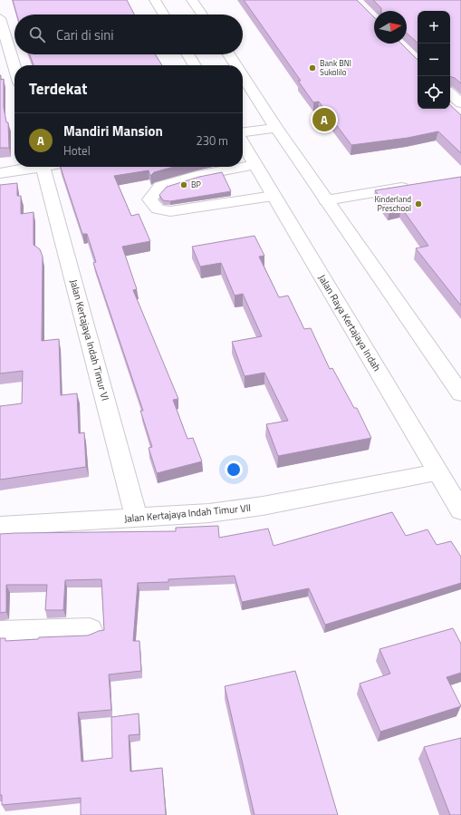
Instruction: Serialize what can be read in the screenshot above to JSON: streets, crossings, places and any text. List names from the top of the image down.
{
  "streets": {
    "main road": ["Jalan Raya Kertajaya Indah", "Jalan Kertajaya Indah Timur VI", "Jalan Kertajaya Indah Timur VII"]
  },
  "crossings": [
    ["Jalan Raya Kertajaya Indah", "Jalan Kertajaya Indah Timur VII"],
    ["Jalan Kertajaya Indah Timur VI", "Jalan Kertajaya Indah Timur VII"]
  ],
  "places": ["Bank BNI Sukolilo", "BP", "Kinderland Preschool"],
  "north": "right",
  "page": {
    "map_buttons": ["+", "−"],
    "search": "Cari di sini",
    "heading": "Terdekat",
    "pins": "A",
    "list": [
      {
        "mark": "A",
        "name": "Mandiri Mansion",
        "note": "Hotel",
        "value": "230 m"
      }
    ]
  }
}
